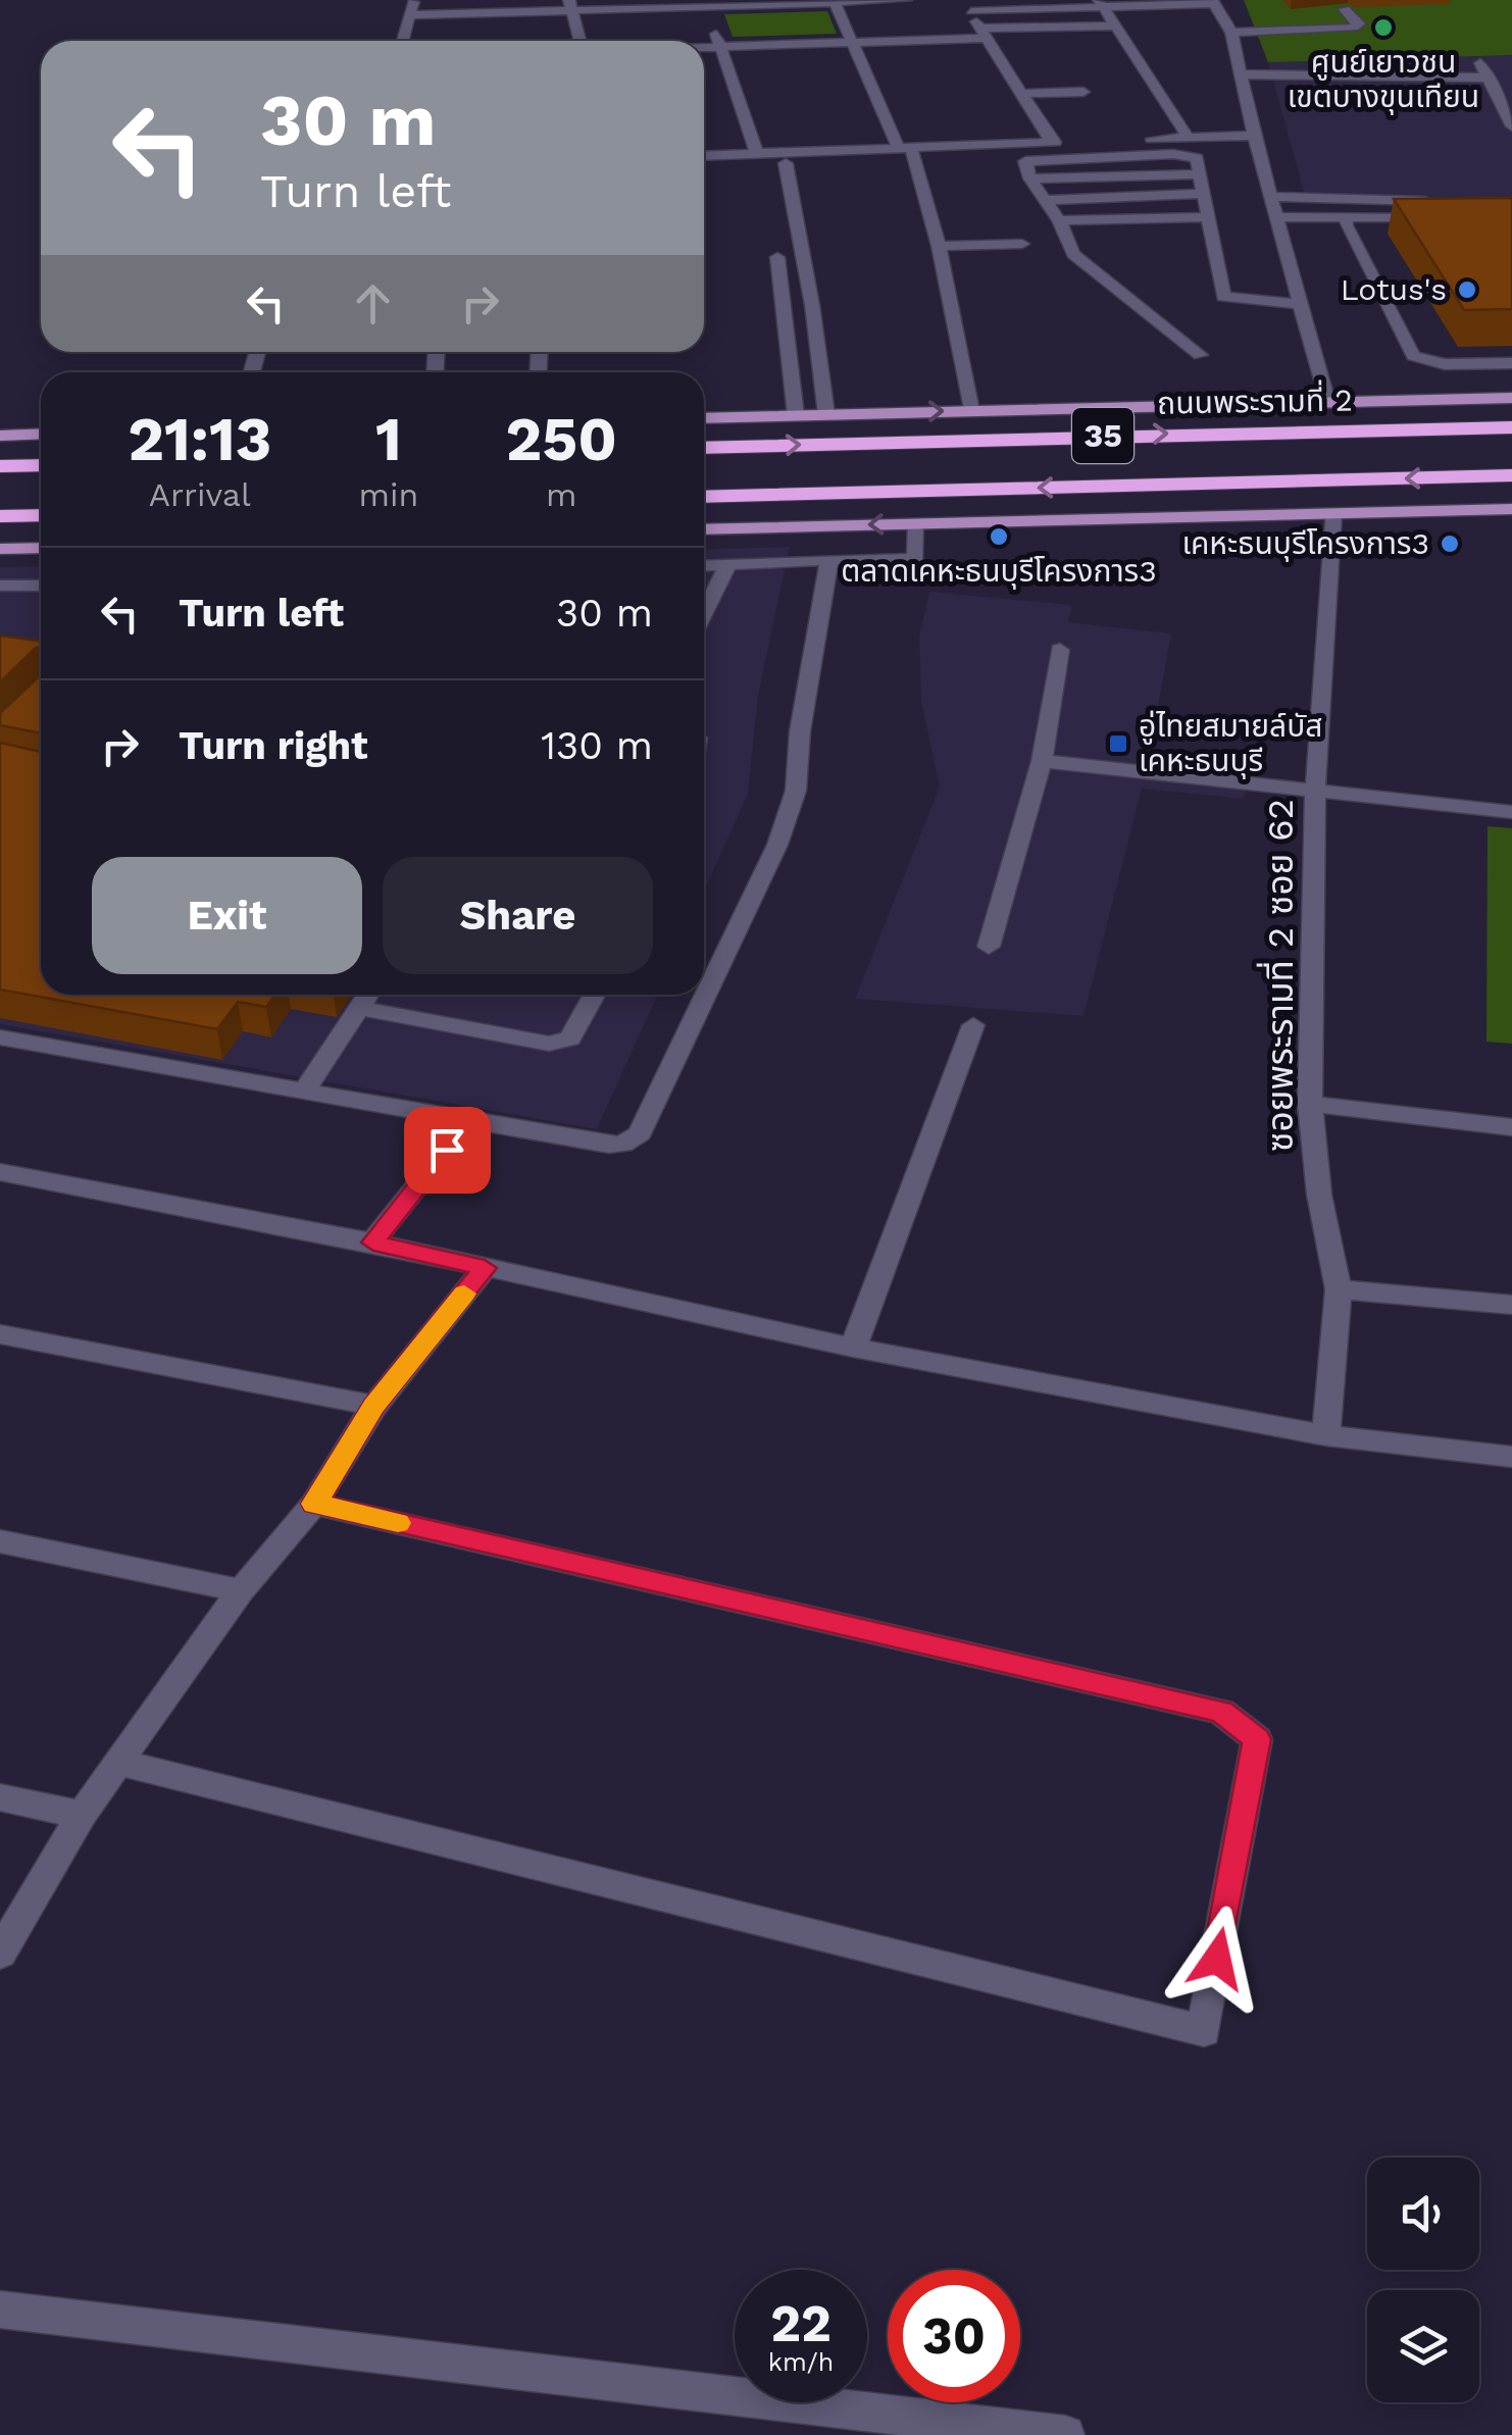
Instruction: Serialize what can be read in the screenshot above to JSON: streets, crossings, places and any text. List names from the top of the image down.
{
  "streets": {
    "highway": ["ถนนพระรามที่ 2", "35"],
    "street": ["ซอยพระรามที่ 2 ซอย 62"]
  },
  "places": {
    "other": [
      "ศูนย์เยาวชน เขตบางขุนเทียน",
      "Lotus's",
      "ตลาดเคหะธนบุรีโครงการ3",
      "เคหะธนบุรีโครงการ3"
    ],
    "transit": ["อู่ไทยสมายล์บัส เคหะธนบุรี"]
  },
  "page": {
    "turn": ["30 m", "Turn left"],
    "eta": [
      "21:13",
      "Arrival",
      "1",
      "min",
      "250",
      "m"
    ],
    "list": [
      {
        "name": "Turn left",
        "value": "30 m"
      },
      {
        "name": "Turn right",
        "value": "130 m"
      }
    ],
    "buttons": ["Exit", "Share"],
    "speed": "22 km/h",
    "limit": "30"
  }
}
